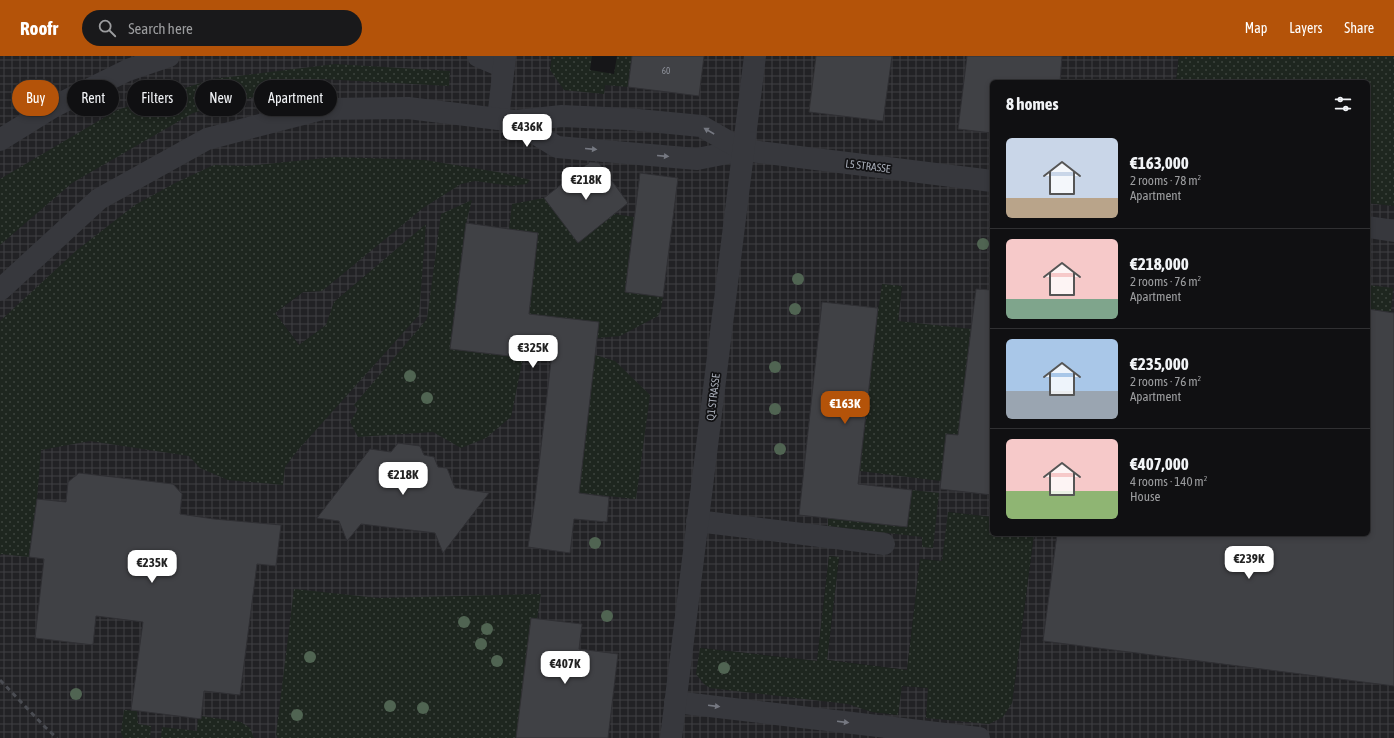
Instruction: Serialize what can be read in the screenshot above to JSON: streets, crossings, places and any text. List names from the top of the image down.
{
  "streets": {
    "street": ["L5 STRASSE", "Q1 STRASSE"]
  },
  "crossings": [
    ["L5 STRASSE", "Q1 STRASSE"]
  ],
  "house_numbers": ["60"],
  "page": {
    "header": "Roofr",
    "search": "Search here",
    "nav": ["Map", "Layers", "Share"],
    "chip": [
      "Buy",
      "Rent",
      "Filters",
      "New",
      "Apartment"
    ],
    "heading": "8 homes",
    "price": [
      "€436K",
      "€218K",
      "€325K",
      "€163K",
      "€218K",
      "€239K",
      "€235K",
      "€407K"
    ],
    "list": [
      {
        "name": "€163,000",
        "note": "2 rooms · 78 m² · Apartment"
      },
      {
        "name": "€218,000",
        "note": "2 rooms · 76 m² · Apartment"
      },
      {
        "name": "€235,000",
        "note": "2 rooms · 76 m² · Apartment"
      },
      {
        "name": "€407,000",
        "note": "4 rooms · 140 m² · House"
      }
    ]
  }
}
